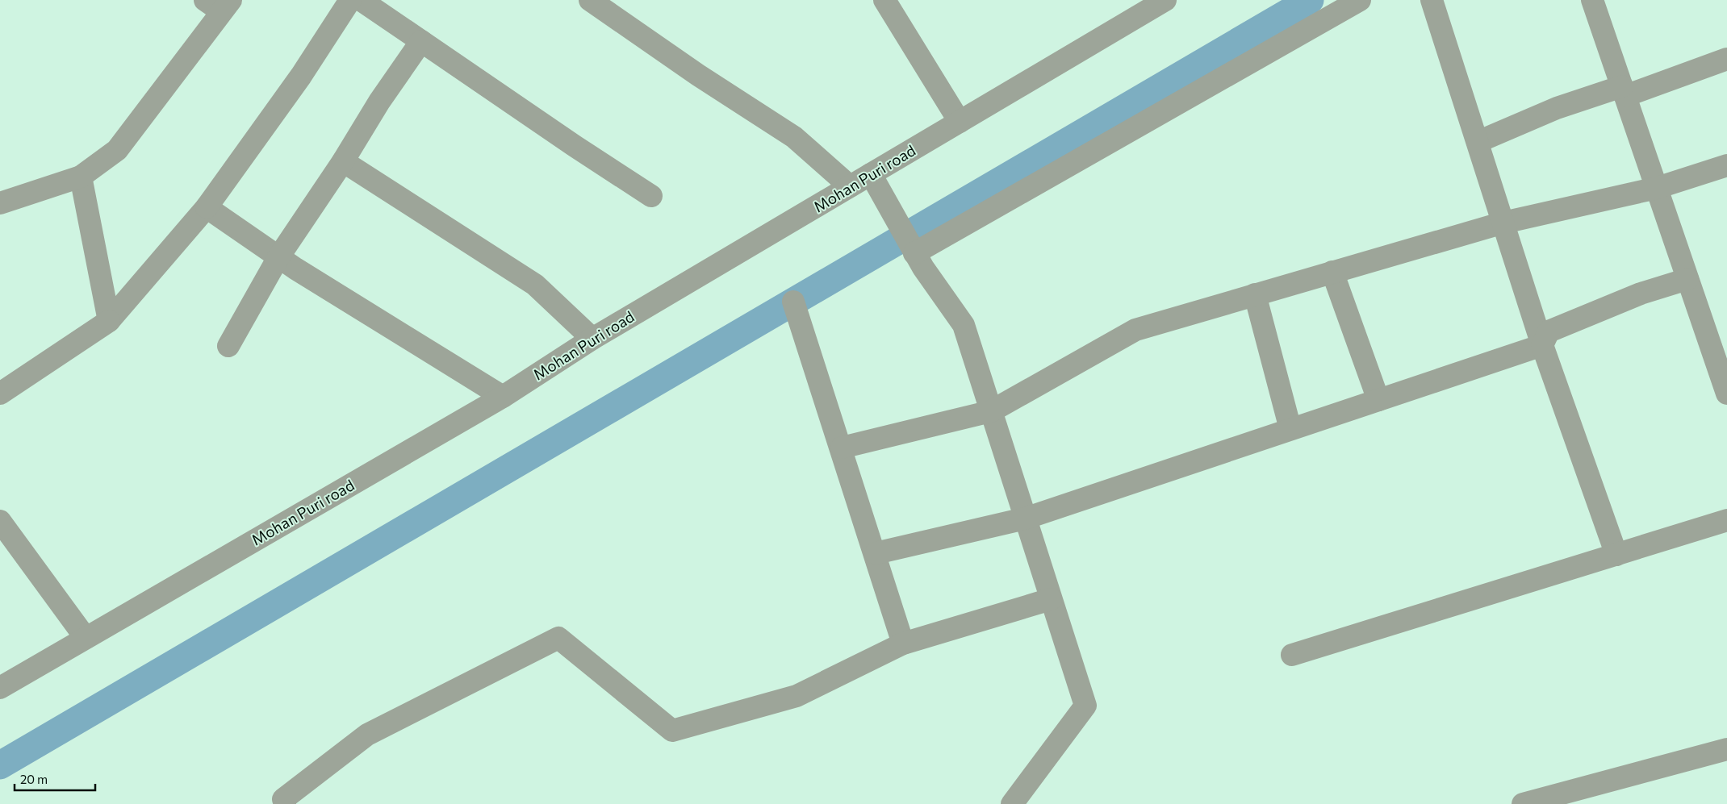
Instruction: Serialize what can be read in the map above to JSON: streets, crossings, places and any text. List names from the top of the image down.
{
  "streets": {
    "street": ["Mohan Puri road"]
  },
  "scale_bar": "20 m"
}
